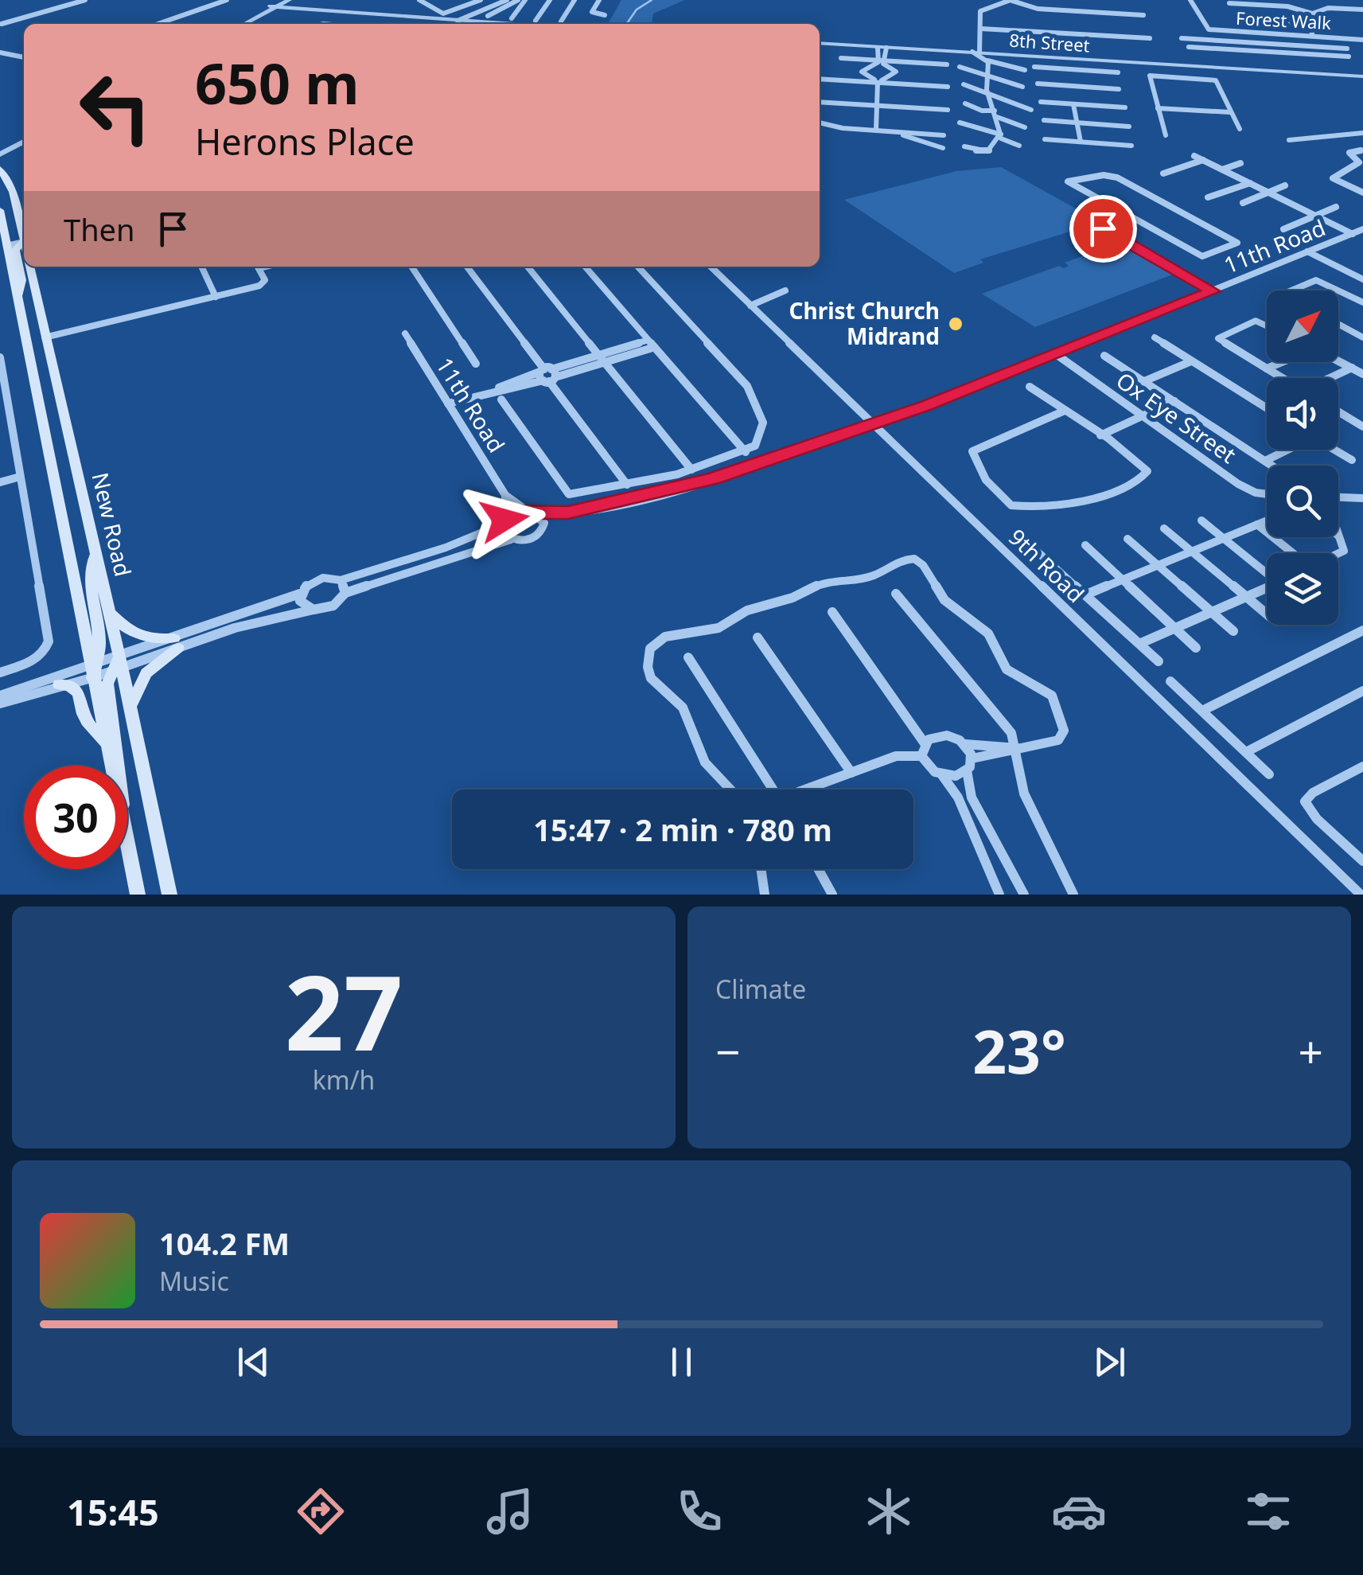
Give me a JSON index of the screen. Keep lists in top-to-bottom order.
{
  "streets": {
    "main road": ["New Road"],
    "street": [
      "Forest Walk",
      "8th Street",
      "11th Road",
      "Ox Eye Street",
      "9th Road"
    ]
  },
  "crossings": [
    ["11th Road", "Ox Eye Street"],
    ["11th Road", "9th Road"]
  ],
  "places": ["Christ Church Midrand"],
  "north": "top right",
  "page": {
    "turn": ["650 m", "Herons Place"],
    "then": "Then",
    "limit": "30",
    "trip": "15:47 · 2 min · 780 m",
    "tile": [
      ["27", "km/h"],
      "Climate"
    ],
    "heat": ["−", "23°", "+"],
    "song": ["104.2 FM", "Music"],
    "tabs": "15:45"
  }
}
